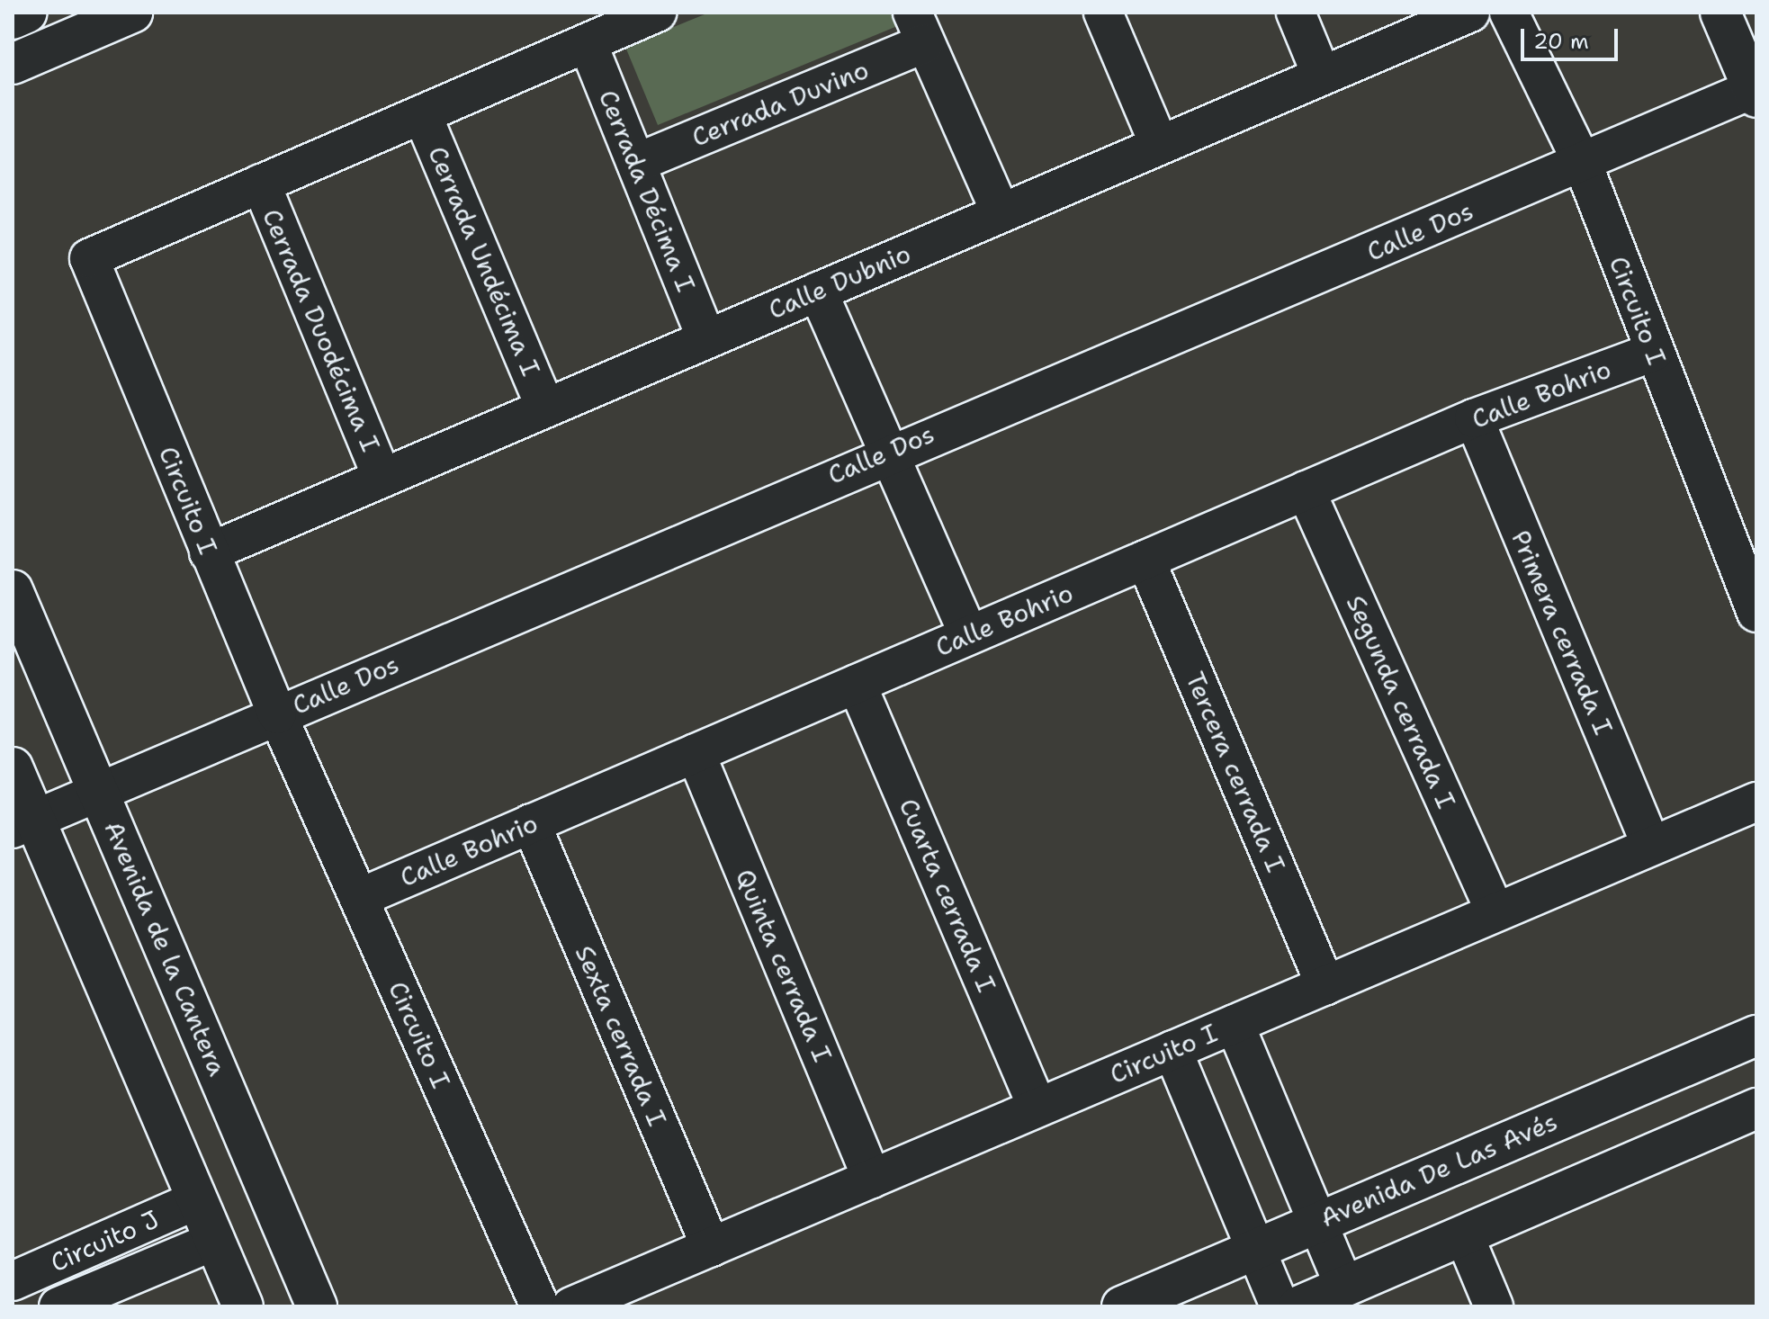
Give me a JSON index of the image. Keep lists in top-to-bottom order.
{
  "streets": {
    "street": [
      "Cerrada Duvino",
      "Cerrada Décima I",
      "Calle Dos",
      "Cerrada Undécima I",
      "Calle Dubnio",
      "Circuito I",
      "Cerrada Duodécima I",
      "Calle Bohrio",
      "Primera cerrada I",
      "Segunda cerrada I",
      "Tercera cerrada I",
      "Cuarta cerrada I",
      "Avenida de la Cantera",
      "Quinta cerrada I",
      "Sexta cerrada I",
      "Avenida De Las Avés",
      "Circuito J"
    ]
  },
  "crossings": [
    ["Cerrada Duvino", "Cerrada Décima I"],
    ["Cerrada Décima I", "Calle Dubnio"],
    ["Cerrada Décima I", "Circuito I"],
    ["Calle Dos", "Circuito I"],
    ["Calle Dos", "Avenida de la Cantera"],
    ["Cerrada Undécima I", "Calle Dubnio"],
    ["Cerrada Undécima I", "Circuito I"],
    ["Calle Dubnio", "Circuito I"],
    ["Calle Dubnio", "Cerrada Duodécima I"],
    ["Circuito I", "Cerrada Duodécima I"],
    ["Circuito I", "Calle Bohrio"],
    ["Circuito I", "Primera cerrada I"],
    ["Circuito I", "Segunda cerrada I"],
    ["Circuito I", "Tercera cerrada I"],
    ["Circuito I", "Cuarta cerrada I"],
    ["Circuito I", "Quinta cerrada I"],
    ["Circuito I", "Sexta cerrada I"],
    ["Calle Bohrio", "Primera cerrada I"],
    ["Calle Bohrio", "Segunda cerrada I"],
    ["Calle Bohrio", "Tercera cerrada I"],
    ["Calle Bohrio", "Cuarta cerrada I"],
    ["Calle Bohrio", "Quinta cerrada I"],
    ["Calle Bohrio", "Sexta cerrada I"]
  ],
  "scale_bar": "20 m"
}
